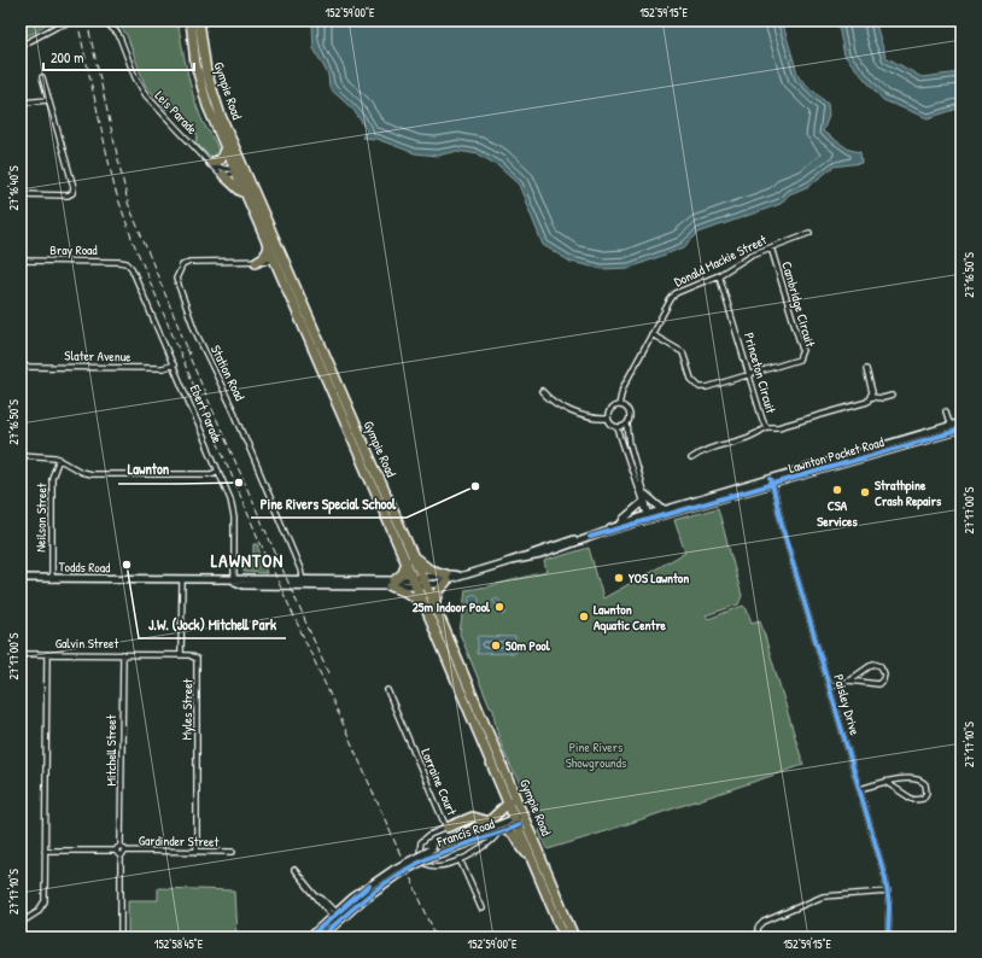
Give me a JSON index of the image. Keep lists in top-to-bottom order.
{
  "streets": {
    "highway": ["Gympie Road"],
    "main road": ["Lawnton Pocket Road", "Todds Road", "Francis Road"],
    "street": [
      "Leis Parade",
      "Bray Road",
      "Donald Mackie Street",
      "Cambridge Circuit",
      "Slater Avenue",
      "Station Road",
      "Princeton Circuit",
      "Ebert Parade",
      "Neilson Street",
      "Galvin Street",
      "Paisley Drive",
      "Myles Street",
      "Mitchell Street",
      "Lorraine Court",
      "Gardinder Street"
    ]
  },
  "crossings": [
    ["Gympie Road", "Station Road"],
    ["Gympie Road", "Lawnton Pocket Road"],
    ["Gympie Road", "Todds Road"],
    ["Gympie Road", "Francis Road"],
    ["Bray Road", "Ebert Parade"],
    ["Donald Mackie Street", "Cambridge Circuit"],
    ["Donald Mackie Street", "Princeton Circuit"],
    ["Cambridge Circuit", "Princeton Circuit"],
    ["Slater Avenue", "Ebert Parade"],
    ["Station Road", "Todds Road"],
    ["Ebert Parade", "Todds Road"],
    ["Lawnton Pocket Road", "Todds Road"],
    ["Lawnton Pocket Road", "Paisley Drive"],
    ["Neilson Street", "Todds Road"],
    ["Galvin Street", "Myles Street"],
    ["Galvin Street", "Mitchell Street"],
    ["Myles Street", "Gardinder Street"],
    ["Lorraine Court", "Francis Road"]
  ],
  "districts": ["LAWNTON"],
  "parks": ["Pine Rivers Showgrounds"],
  "places": [
    "Lawnton",
    "Pine Rivers Special School",
    "CSA Services",
    "Strathpine Crash Repairs",
    "J.W. (Jock) Mitchell Park",
    "YOS Lawnton",
    "25m Indoor Pool",
    "Lawnton Aquatic Centre",
    "50m Pool"
  ],
  "scale_bar": "200 m",
  "coordinates": [
    "152°59'00\"E",
    "152°59'15\"E",
    "27°16'40\"S",
    "27°16'50\"S",
    "27°17'00\"S",
    "27°17'10\"S",
    "152°58'45\"E"
  ]
}
